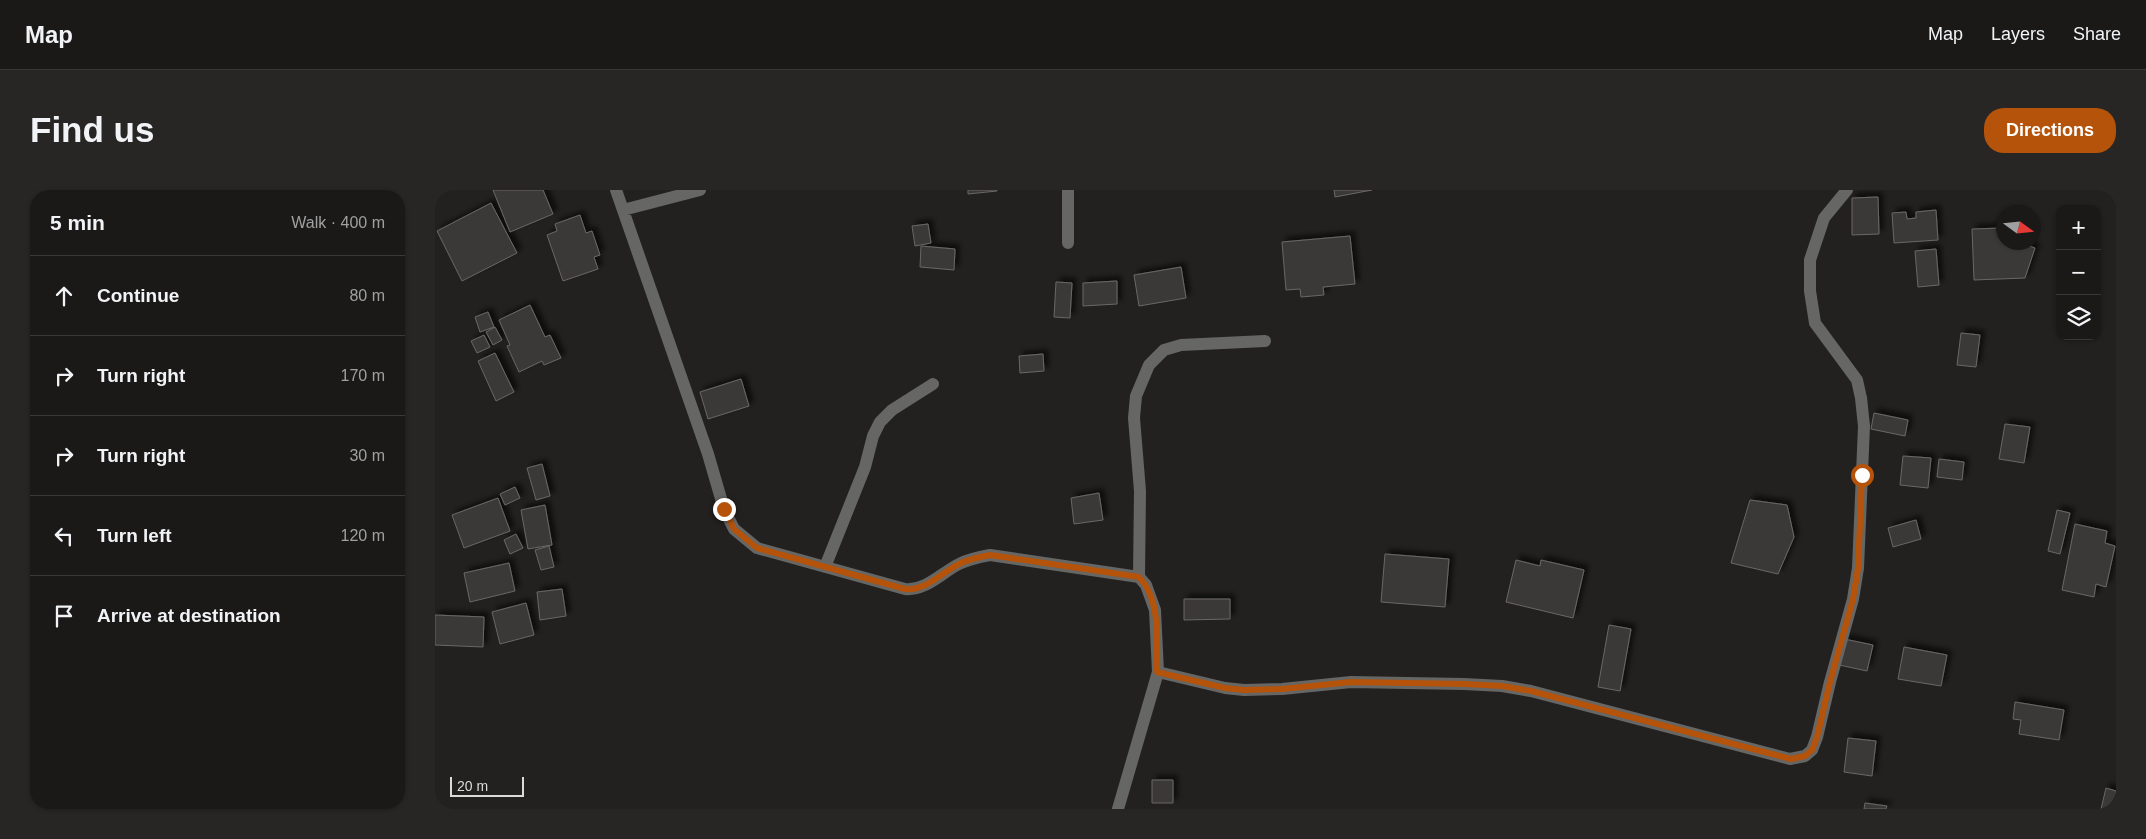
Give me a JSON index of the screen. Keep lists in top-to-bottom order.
{
  "scale_bar": "20 m",
  "north": "right",
  "page": {
    "header": "Map",
    "nav": ["Map", "Layers", "Share"],
    "buttons": "Directions",
    "title": "Find us",
    "heading": ["5 min", "Walk · 400 m"],
    "map_buttons": ["+", "−"],
    "list": [
      ["Continue", "80 m"],
      ["Turn right", "170 m"],
      ["Turn right", "30 m"],
      ["Turn left", "120 m"],
      "Arrive at destination"
    ],
    "scale": "20 m"
  }
}
